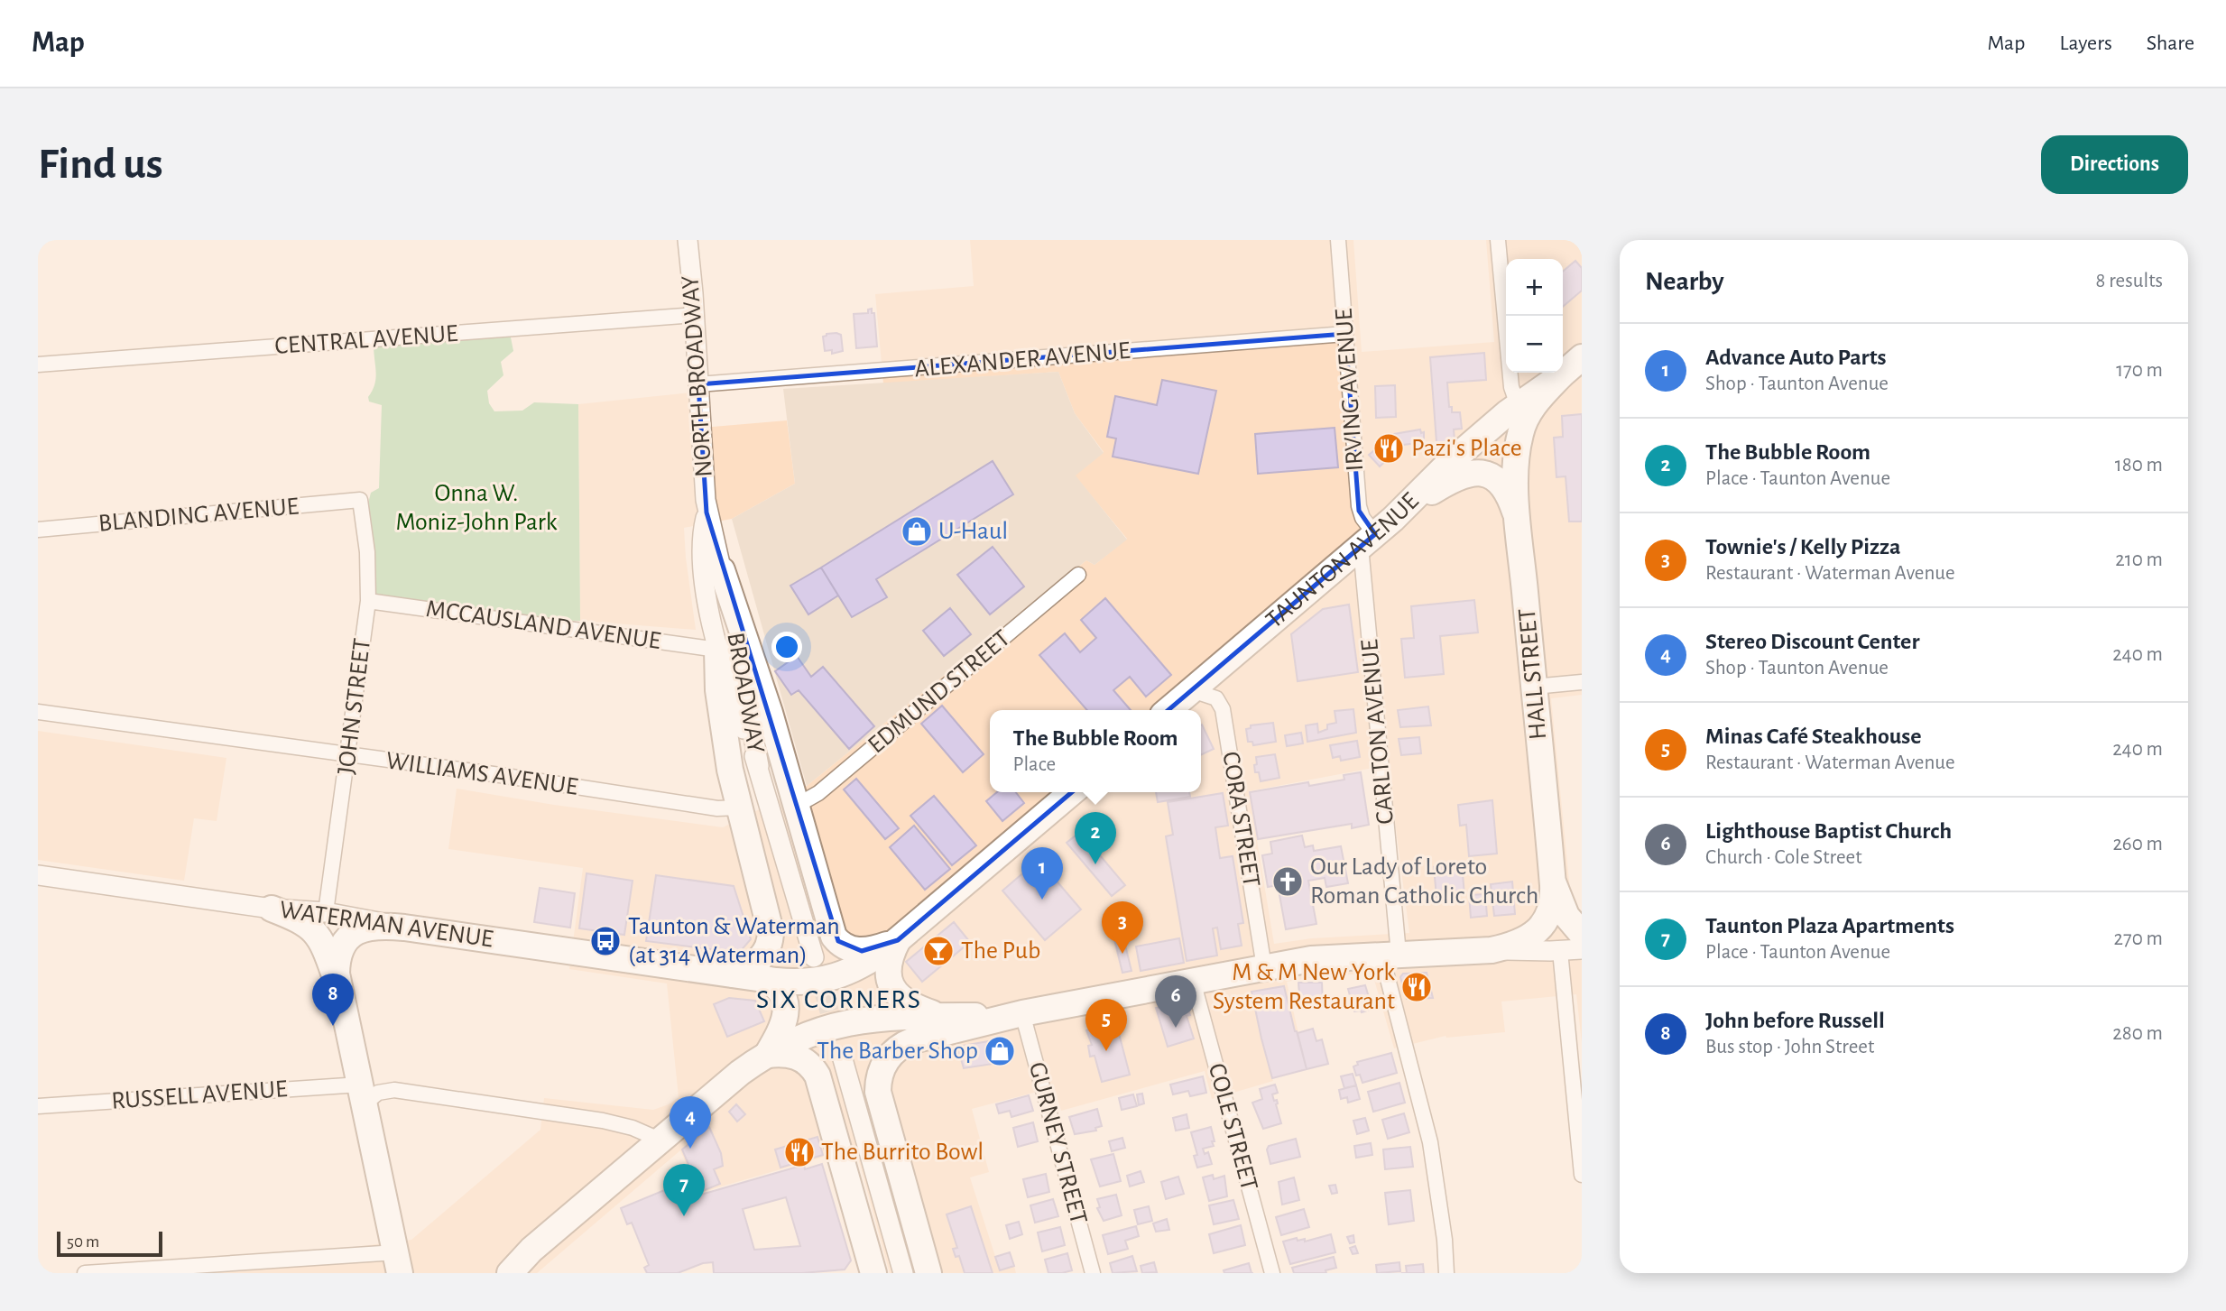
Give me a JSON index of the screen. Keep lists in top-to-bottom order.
{
  "streets": {
    "highway": ["TAUNTON AVENUE", "HALL STREET", "WATERMAN AVENUE"],
    "main road": ["NORTH BROADWAY", "BROADWAY"],
    "street": [
      "CENTRAL AVENUE",
      "ALEXANDER AVENUE",
      "IRVING AVENUE",
      "BLANDING AVENUE",
      "MCCAUSLAND AVENUE",
      "EDMUND STREET",
      "JOHN STREET",
      "CARLTON AVENUE",
      "WILLIAMS AVENUE",
      "CORA STREET",
      "RUSSELL AVENUE",
      "COLE STREET",
      "GURNEY STREET"
    ]
  },
  "crossings": [
    ["CENTRAL AVENUE", "NORTH BROADWAY"],
    ["ALEXANDER AVENUE", "NORTH BROADWAY"],
    ["ALEXANDER AVENUE", "IRVING AVENUE"],
    ["NORTH BROADWAY", "BROADWAY"],
    ["IRVING AVENUE", "TAUNTON AVENUE"],
    ["IRVING AVENUE", "CARLTON AVENUE"],
    ["BLANDING AVENUE", "JOHN STREET"],
    ["TAUNTON AVENUE", "HALL STREET"],
    ["TAUNTON AVENUE", "CARLTON AVENUE"],
    ["TAUNTON AVENUE", "CORA STREET"],
    ["MCCAUSLAND AVENUE", "BROADWAY"],
    ["MCCAUSLAND AVENUE", "JOHN STREET"],
    ["JOHN STREET", "WILLIAMS AVENUE"],
    ["JOHN STREET", "WATERMAN AVENUE"]
  ],
  "districts": ["SIX CORNERS"],
  "parks": ["Onna W. Moniz-John Park"],
  "places": {
    "restaurant": ["Pazi's Place", "M & M New York System Restaurant", "The Burrito Bowl"],
    "shop": ["U-Haul", "The Barber Shop"],
    "church": ["Our Lady of Loreto Roman Catholic Church"],
    "bus stop": ["Taunton & Waterman (at 314 Waterman)"],
    "bar": ["The Pub"]
  },
  "scale_bar": "50 m",
  "page": {
    "header": "Map",
    "nav": ["Map", "Layers", "Share"],
    "buttons": "Directions",
    "title": "Find us",
    "heading": ["Nearby", "8 results"],
    "map_buttons": ["+", "−"],
    "list": [
      {
        "mark": "1",
        "name": "Advance Auto Parts",
        "note": "Shop · Taunton Avenue",
        "value": "170 m"
      },
      {
        "mark": "2",
        "name": "The Bubble Room",
        "note": "Place · Taunton Avenue",
        "value": "180 m"
      },
      {
        "mark": "3",
        "name": "Townie's / Kelly Pizza",
        "note": "Restaurant · Waterman Avenue",
        "value": "210 m"
      },
      {
        "mark": "4",
        "name": "Stereo Discount Center",
        "note": "Shop · Taunton Avenue",
        "value": "240 m"
      },
      {
        "mark": "5",
        "name": "Minas Café Steakhouse",
        "note": "Restaurant · Waterman Avenue",
        "value": "240 m"
      },
      {
        "mark": "6",
        "name": "Lighthouse Baptist Church",
        "note": "Church · Cole Street",
        "value": "260 m"
      },
      {
        "mark": "7",
        "name": "Taunton Plaza Apartments",
        "note": "Place · Taunton Avenue",
        "value": "270 m"
      },
      {
        "mark": "8",
        "name": "John before Russell",
        "note": "Bus stop · John Street",
        "value": "280 m"
      }
    ],
    "popup": ["The Bubble Room", "Place"],
    "pins": [
      "2",
      "1",
      "3",
      "8",
      "6",
      "5",
      "4",
      "7"
    ],
    "scale": "50 m"
  }
}
